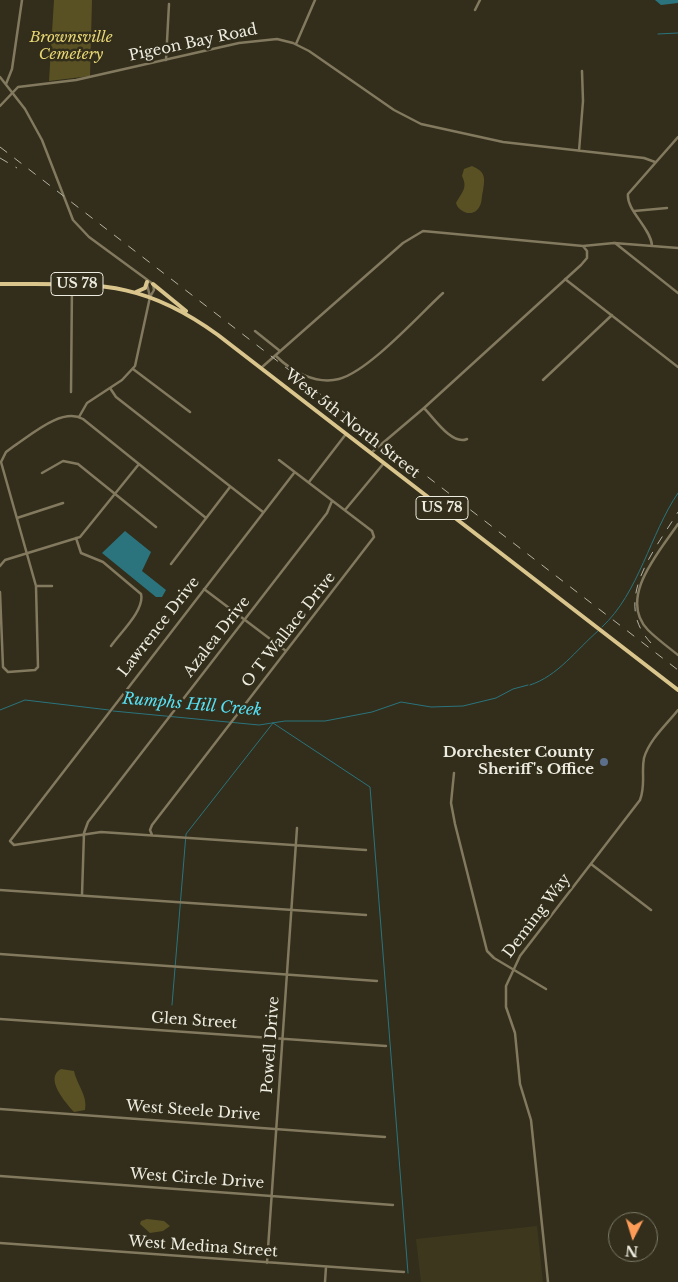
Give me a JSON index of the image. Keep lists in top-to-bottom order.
{
  "streets": {
    "main road": ["US 78", "West 5th North Street"],
    "street": [
      "Pigeon Bay Road",
      "Lawrence Drive",
      "O T Wallace Drive",
      "Azalea Drive",
      "Deming Way",
      "Glen Street",
      "Powell Drive",
      "West Steele Drive",
      "West Circle Drive",
      "West Medina Street"
    ]
  },
  "crossings": [
    ["Lawrence Drive", "Azalea Drive"],
    ["Glen Street", "Powell Drive"],
    ["Powell Drive", "West Steele Drive"],
    ["Powell Drive", "West Circle Drive"],
    ["Powell Drive", "West Medina Street"]
  ],
  "water": ["Rumphs Hill Creek"],
  "parks": ["Brownsville Cemetery"],
  "places": ["Dorchester County Sheriff's Office"],
  "north": "bottom"
}
